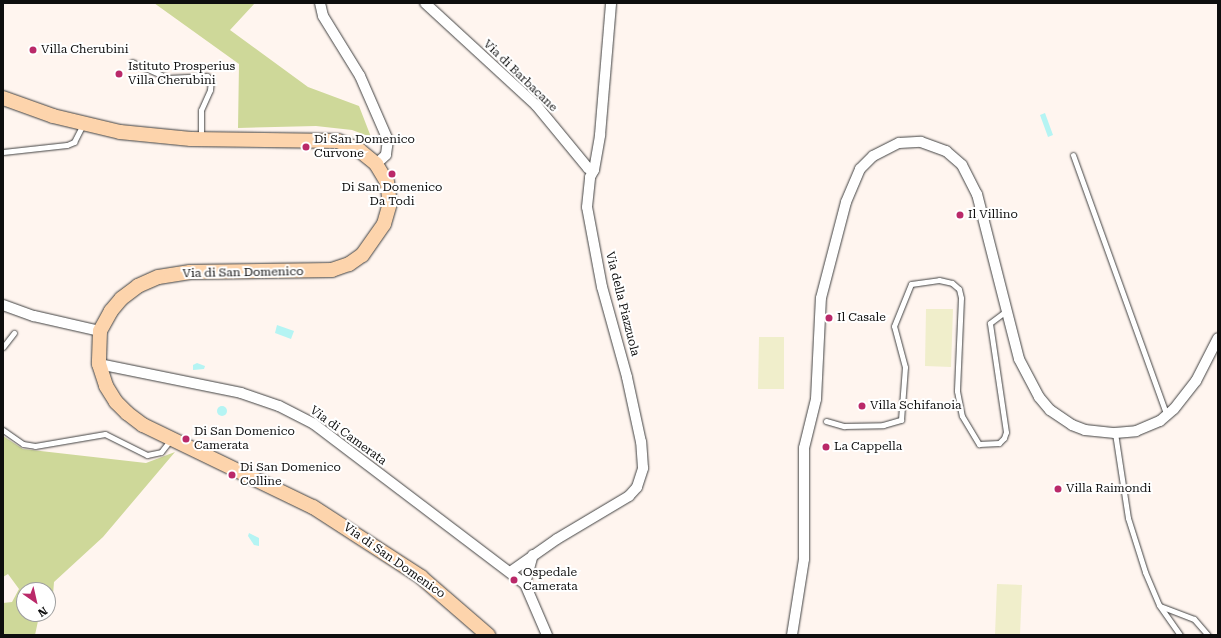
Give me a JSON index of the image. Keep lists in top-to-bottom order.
{
  "streets": {
    "main road": ["Via di San Domenico"],
    "street": ["Via di Barbacane", "Via della Piazzuola", "Via di Camerata"]
  },
  "crossings": [
    ["Via di Barbacane", "Via della Piazzuola"],
    ["Via di San Domenico", "Via di Camerata"],
    ["Via della Piazzuola", "Via di Camerata"]
  ],
  "places": [
    "Villa Cherubini",
    "Istituto Prosperius Villa Cherubini",
    "Di San Domenico Curvone",
    "Di San Domenico Da Todi",
    "Il Villino",
    "Il Casale",
    "Villa Schifanoia",
    "Di San Domenico Camerata",
    "La Cappella",
    "Di San Domenico Colline",
    "Villa Raimondi",
    "Ospedale Camerata"
  ],
  "north": "bottom right"
}
